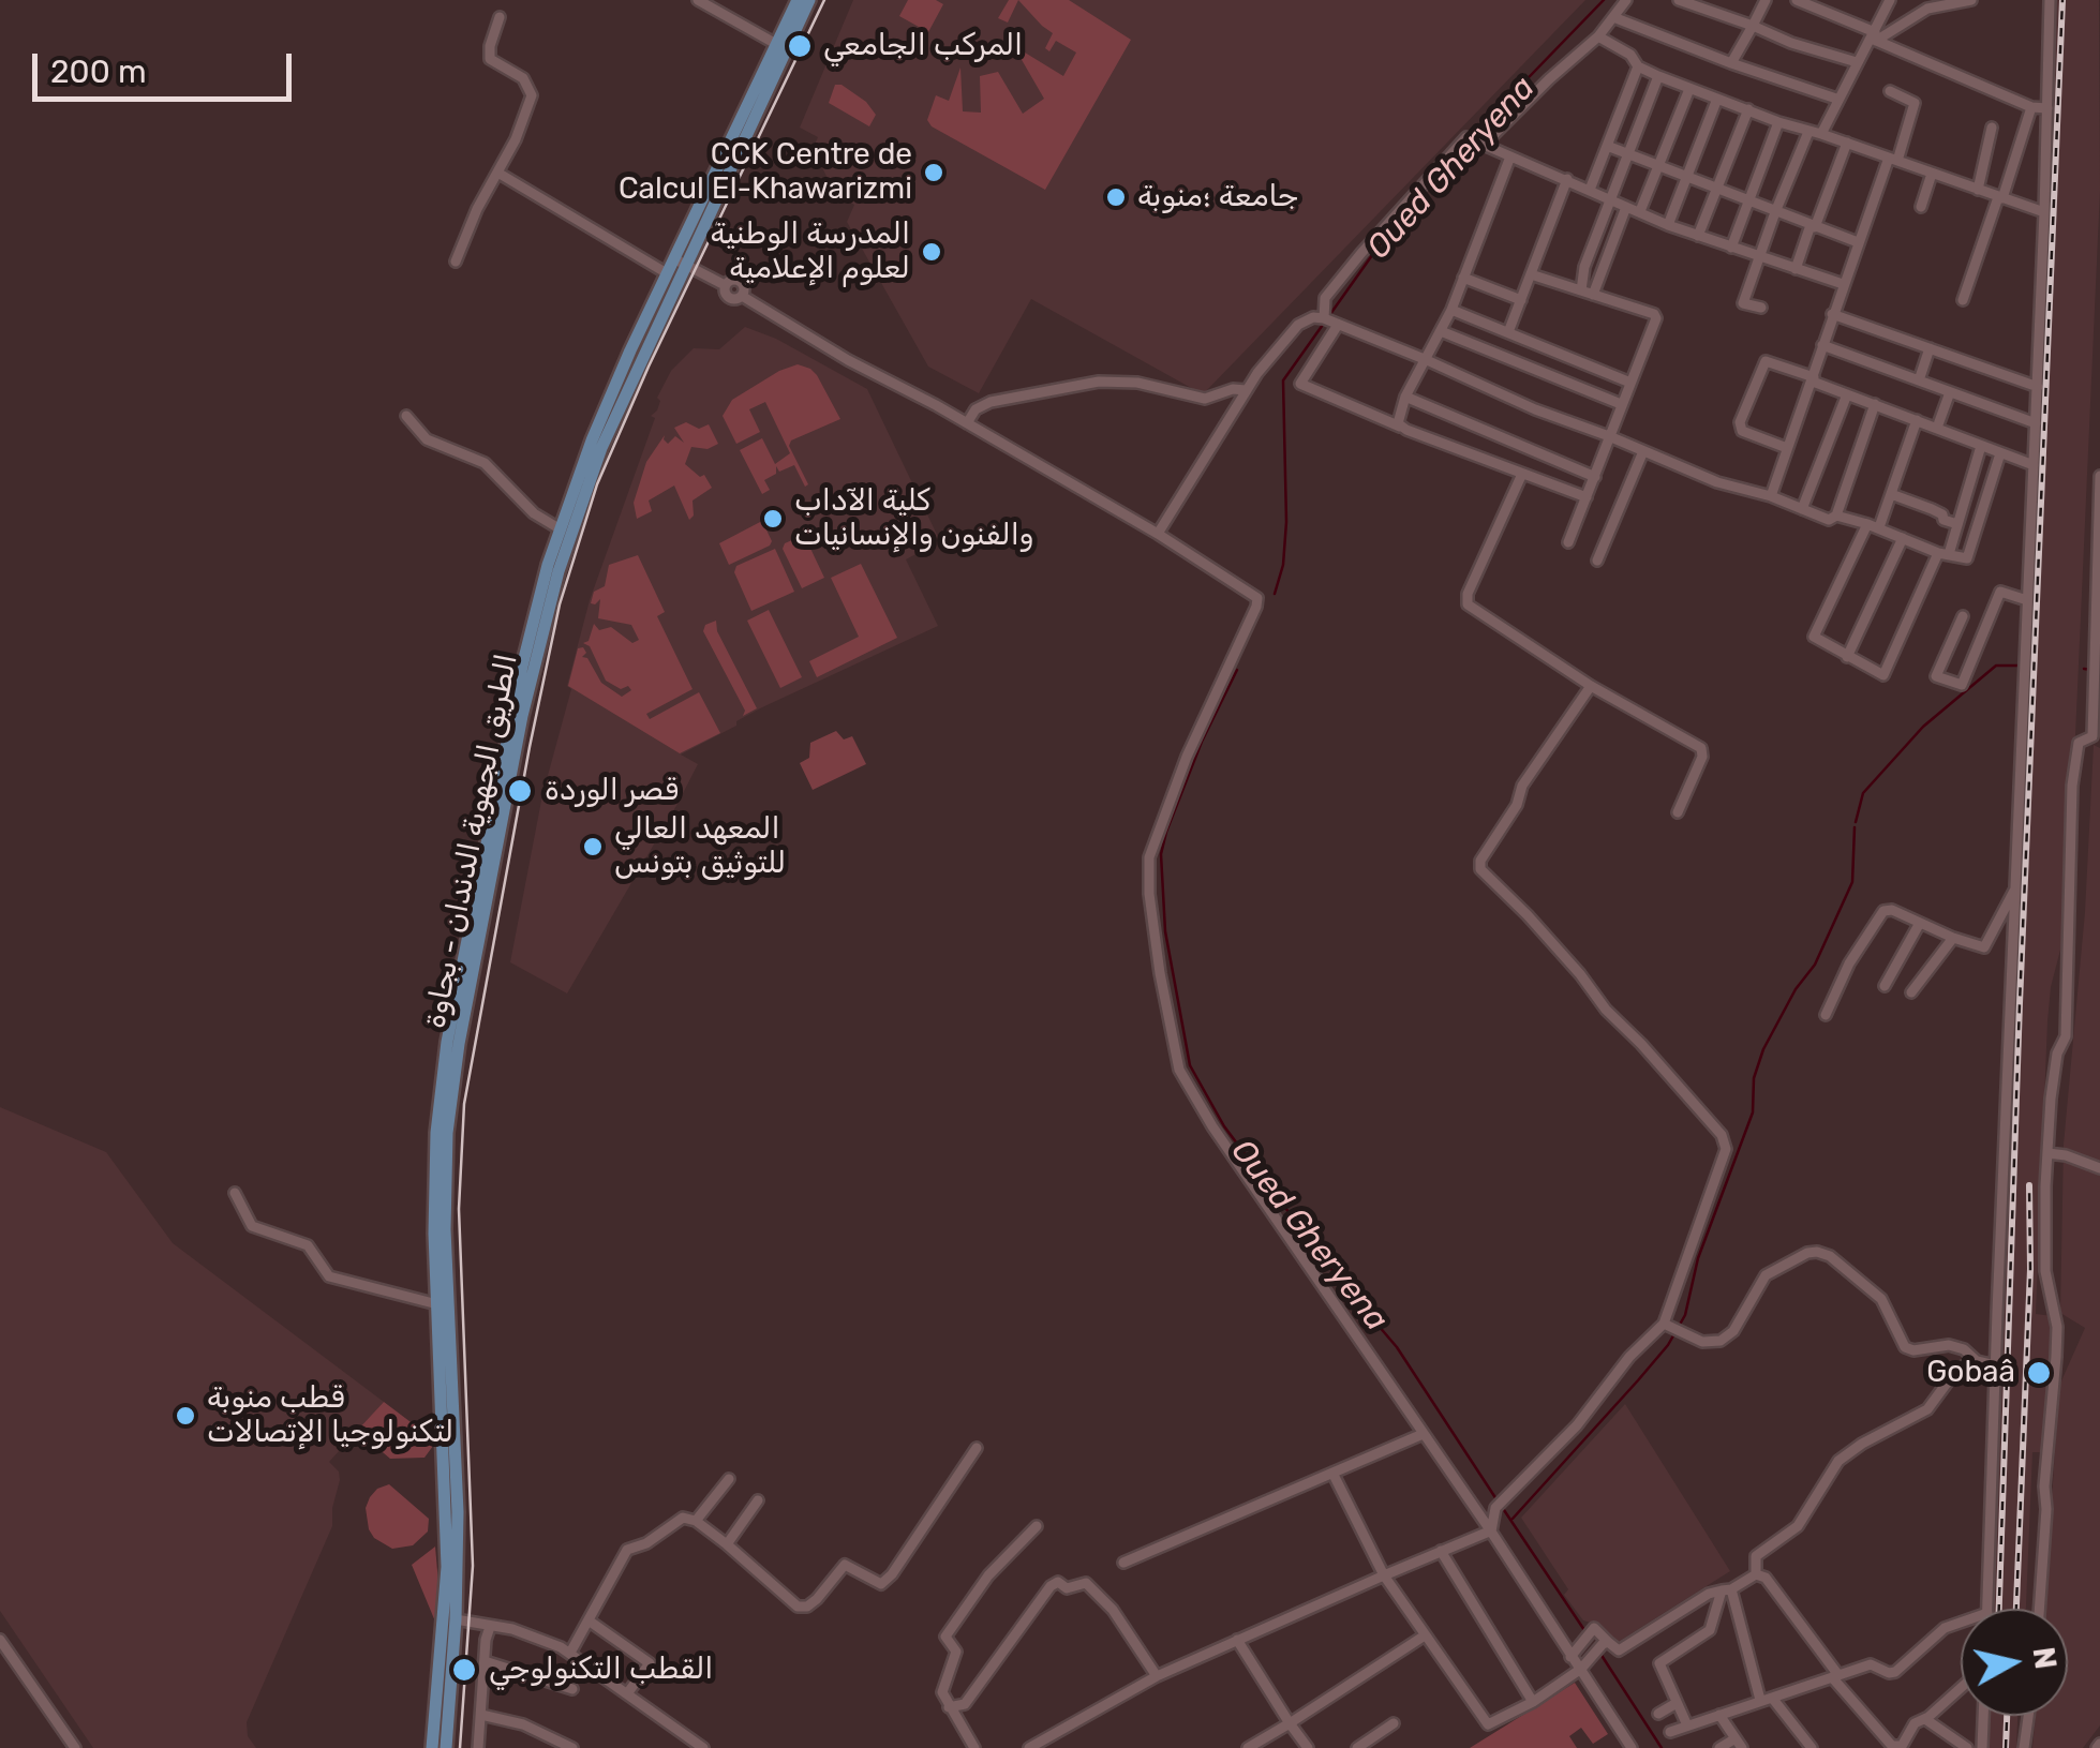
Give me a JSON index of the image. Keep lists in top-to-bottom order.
{
  "streets": {
    "main road": ["الطريق الجهوية الدندان - بجاوة"]
  },
  "water": ["Oued Gheryena"],
  "places": [
    "المركب الجامعي",
    "CCK Centre de Calcul El-Khawarizmi",
    "جامعة ؛منوبة",
    "المدرسة الوطنية لعلوم الإعلامية",
    "كلية الآداب والفنون والإنسانيات",
    "قصر الوردة",
    "المعهد العالي للتوثيق بتونس",
    "Gobaâ",
    "قطب منوبة لتكنولوجيا الإتصالات",
    "القطب التكنولوجي"
  ],
  "scale_bar": "200 m",
  "north": "right"
}
